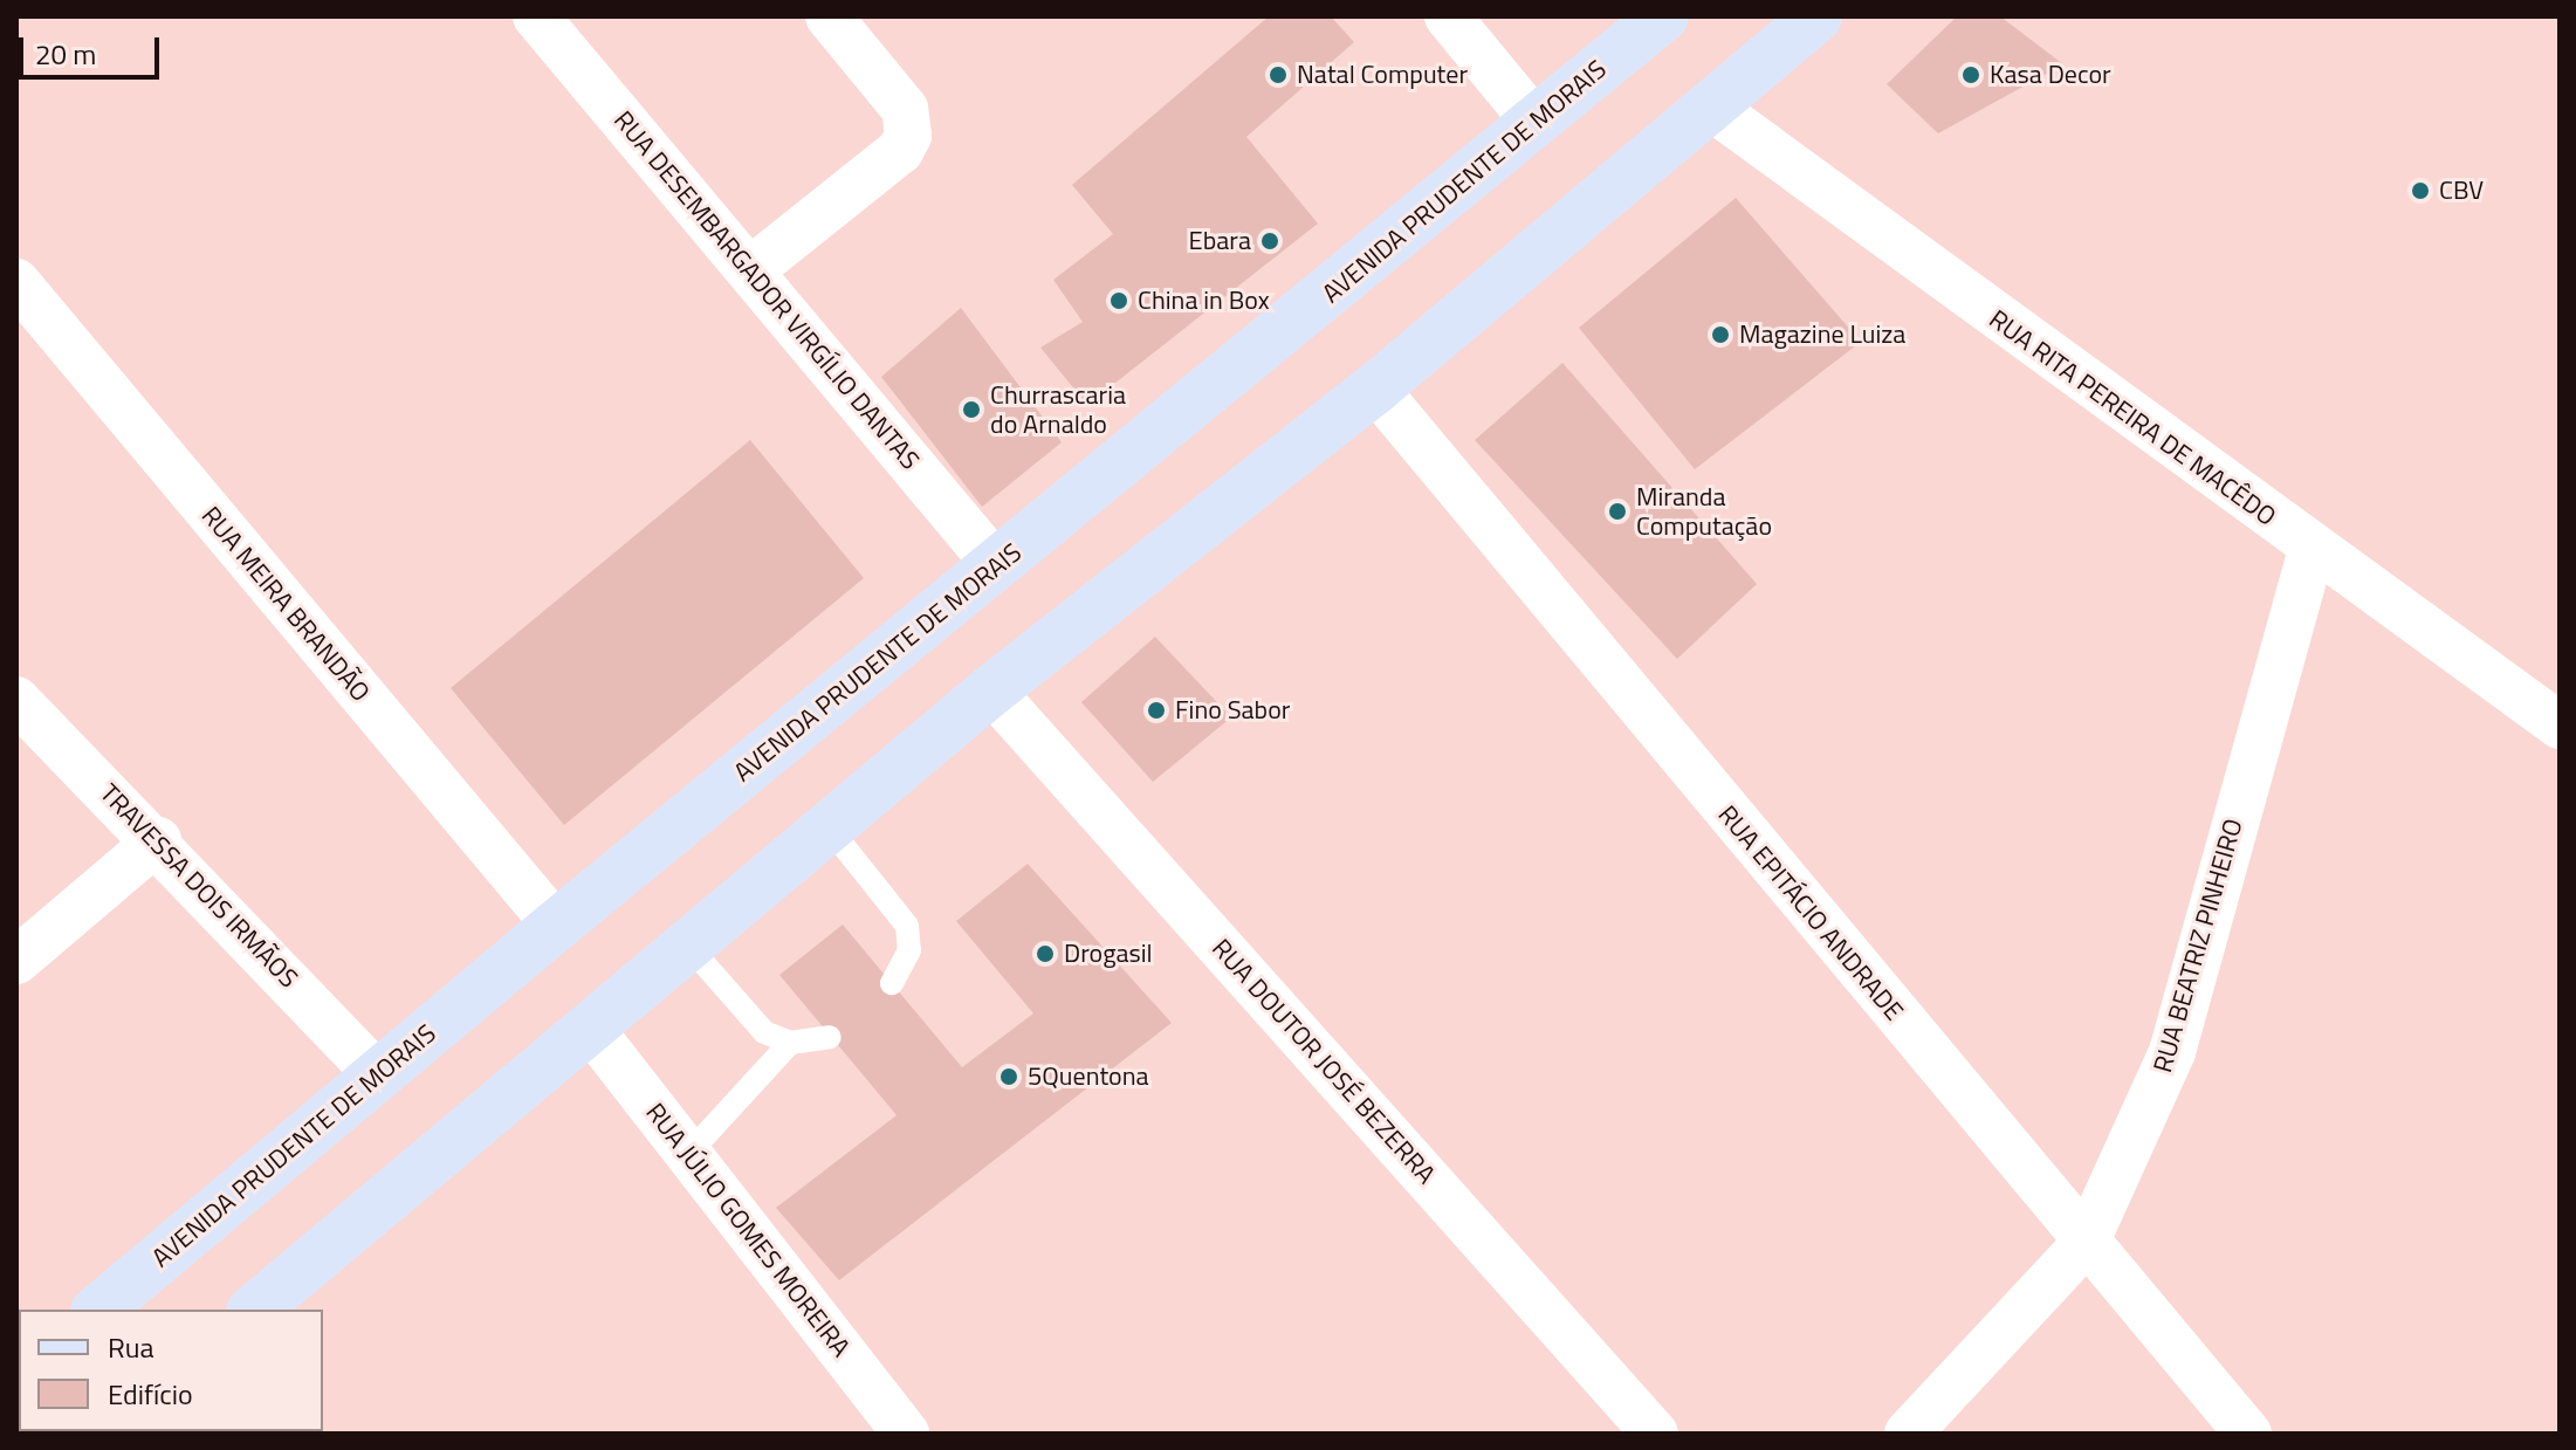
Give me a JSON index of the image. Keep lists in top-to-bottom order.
{
  "streets": {
    "main road": ["AVENIDA PRUDENTE DE MORAIS"],
    "street": [
      "RUA DESEMBARGADOR VIRGÍLIO DANTAS",
      "RUA RITA PEREIRA DE MACÊDO",
      "RUA MEIRA BRANDÃO",
      "TRAVESSA DOIS IRMÃOS",
      "RUA EPITÁCIO ANDRADE",
      "RUA BEATRIZ PINHEIRO",
      "RUA DOUTOR JOSÉ BEZERRA",
      "RUA JÚLIO GOMES MOREIRA"
    ]
  },
  "crossings": [
    ["AVENIDA PRUDENTE DE MORAIS", "RUA DESEMBARGADOR VIRGÍLIO DANTAS"],
    ["AVENIDA PRUDENTE DE MORAIS", "RUA MEIRA BRANDÃO"],
    ["AVENIDA PRUDENTE DE MORAIS", "TRAVESSA DOIS IRMÃOS"],
    ["RUA RITA PEREIRA DE MACÊDO", "RUA BEATRIZ PINHEIRO"],
    ["RUA EPITÁCIO ANDRADE", "RUA BEATRIZ PINHEIRO"]
  ],
  "places": [
    "Natal Computer",
    "Kasa Decor",
    "CBV",
    "Ebara",
    "China in Box",
    "Magazine Luiza",
    "Churrascaria do Arnaldo",
    "Miranda Computação",
    "Fino Sabor",
    "Drogasil",
    "5Quentona"
  ],
  "legend": ["Rua", "Edifício"],
  "scale_bar": "20 m"
}
